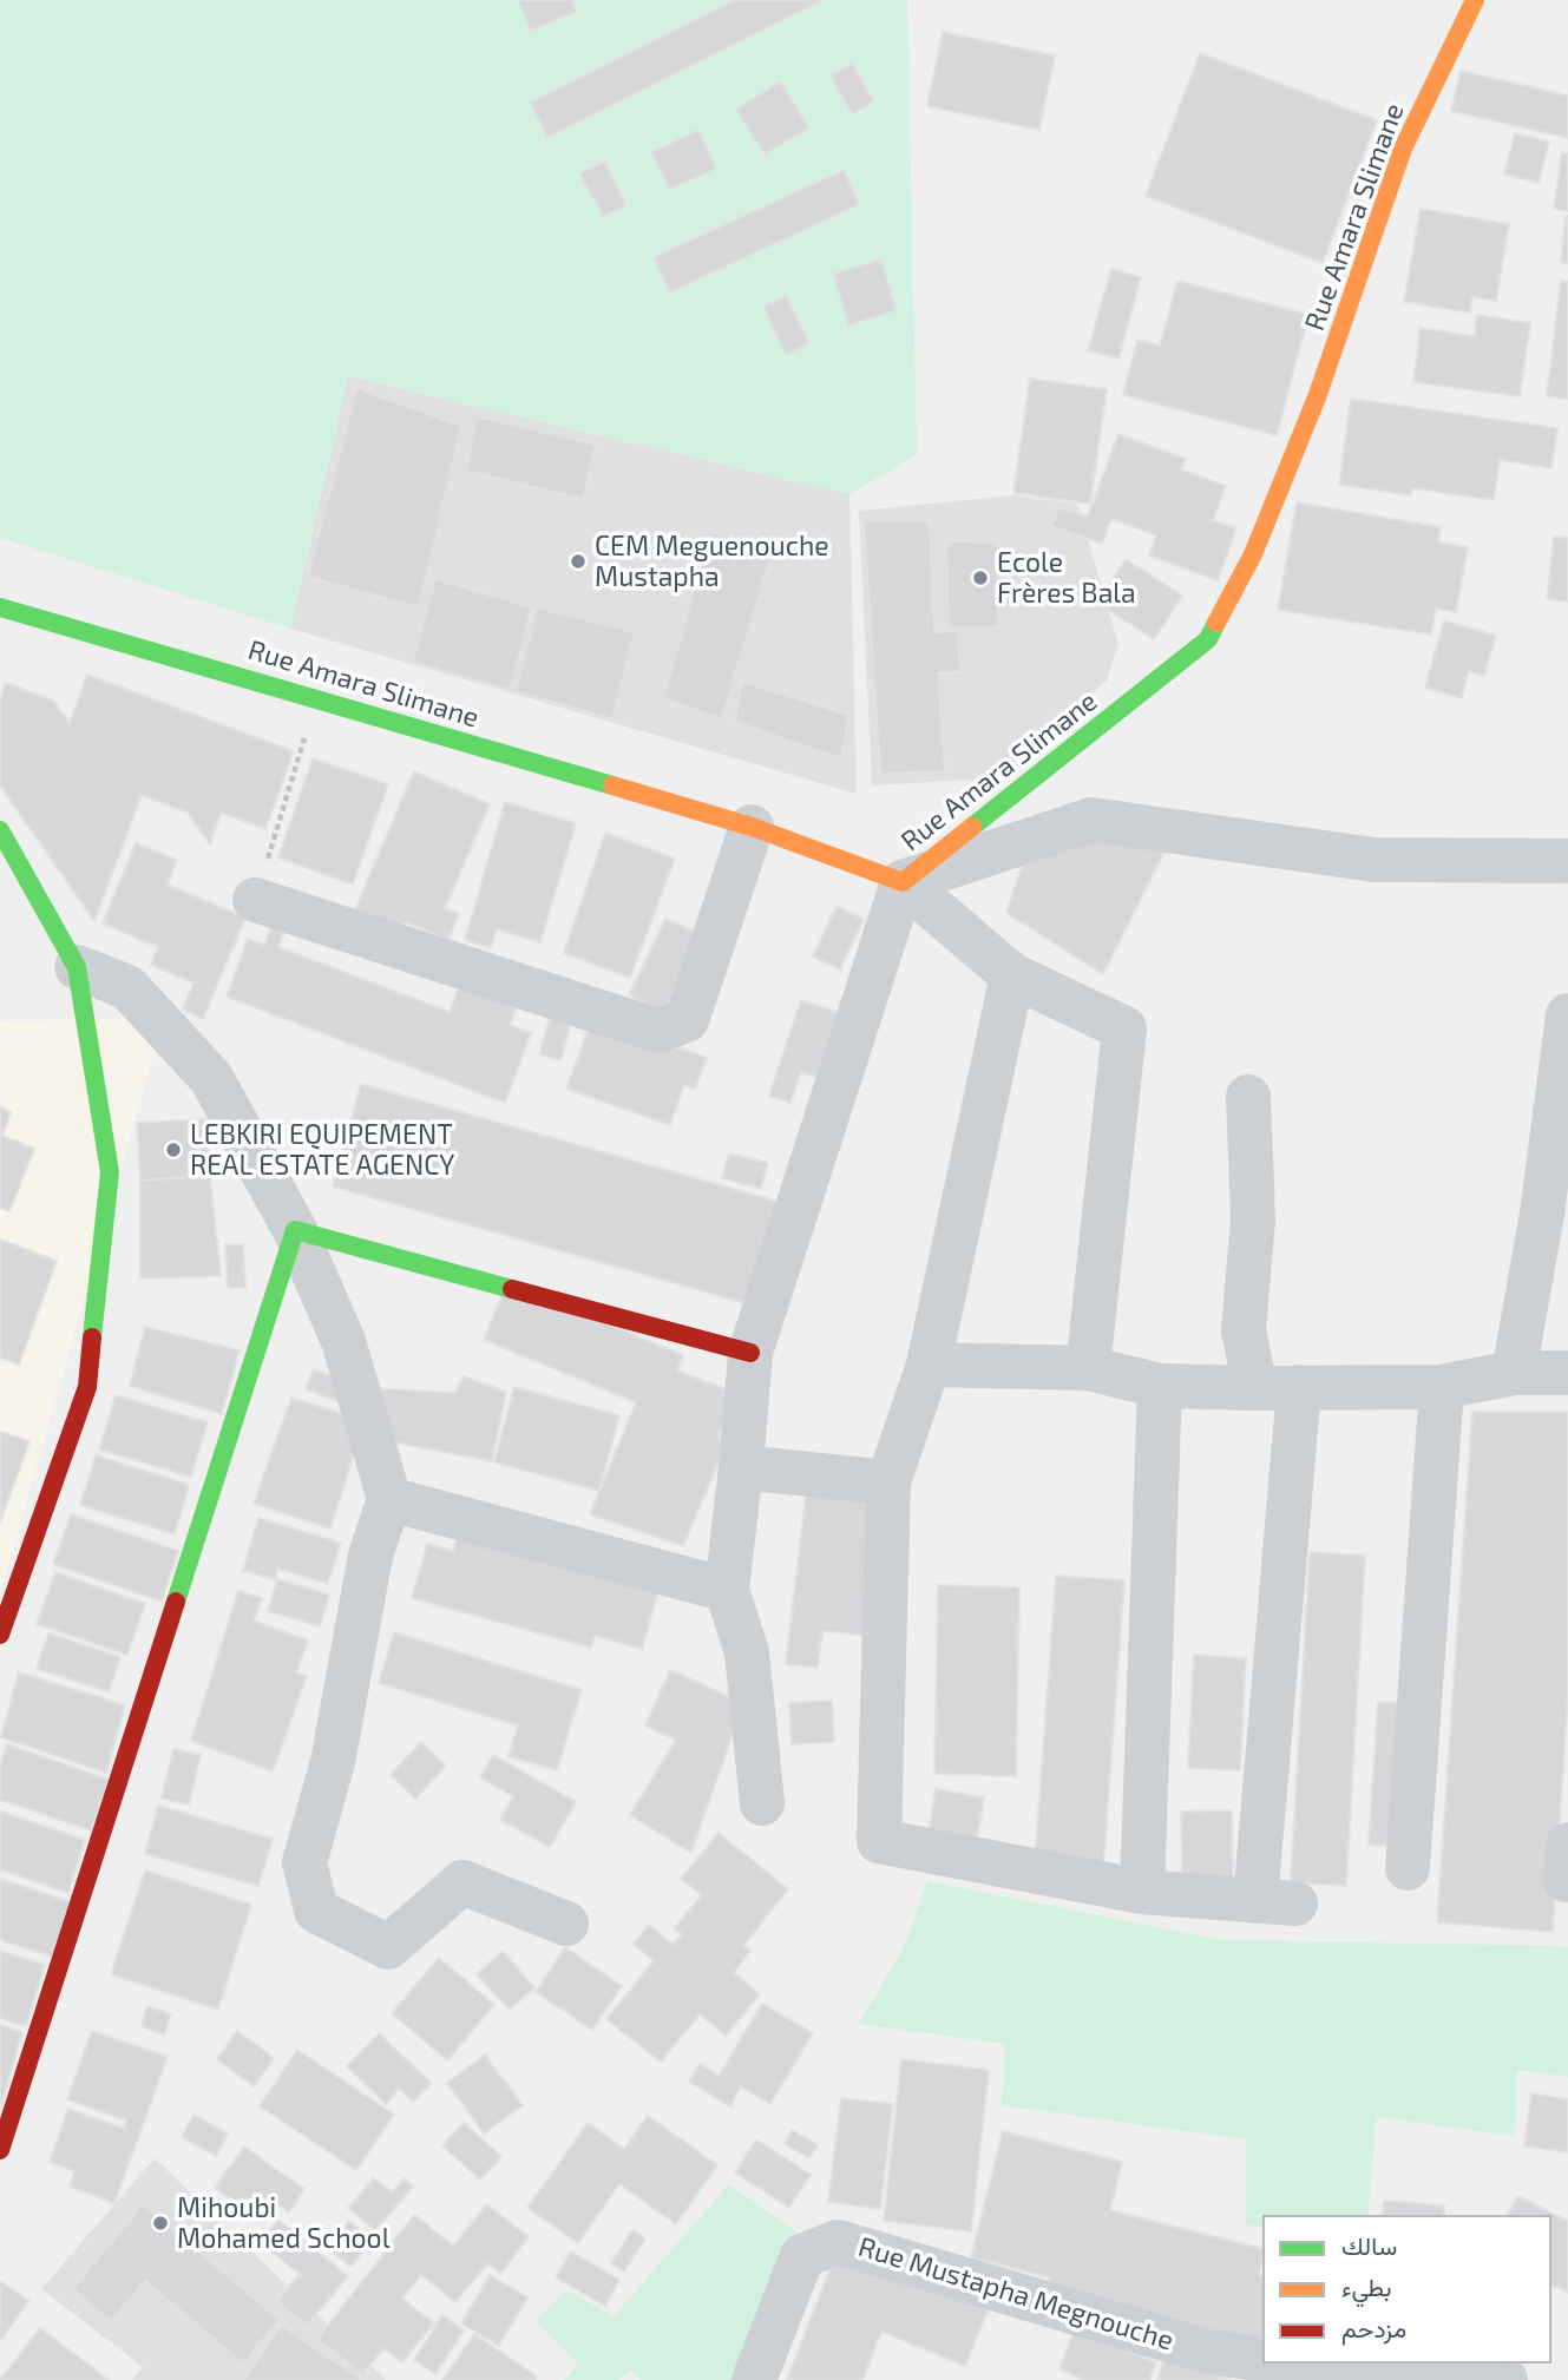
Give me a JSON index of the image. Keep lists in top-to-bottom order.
{
  "streets": {
    "street": ["Rue Amara Slimane", "Rue Mustapha Megnouche"]
  },
  "places": [
    "CEM Meguenouche Mustapha",
    "Ecole Frères Bala",
    "LEBKIRI EQUIPEMENT REAL ESTATE AGENCY",
    "Mihoubi Mohamed School"
  ],
  "legend": ["سالك", "بطيء", "مزدحم"]
}
